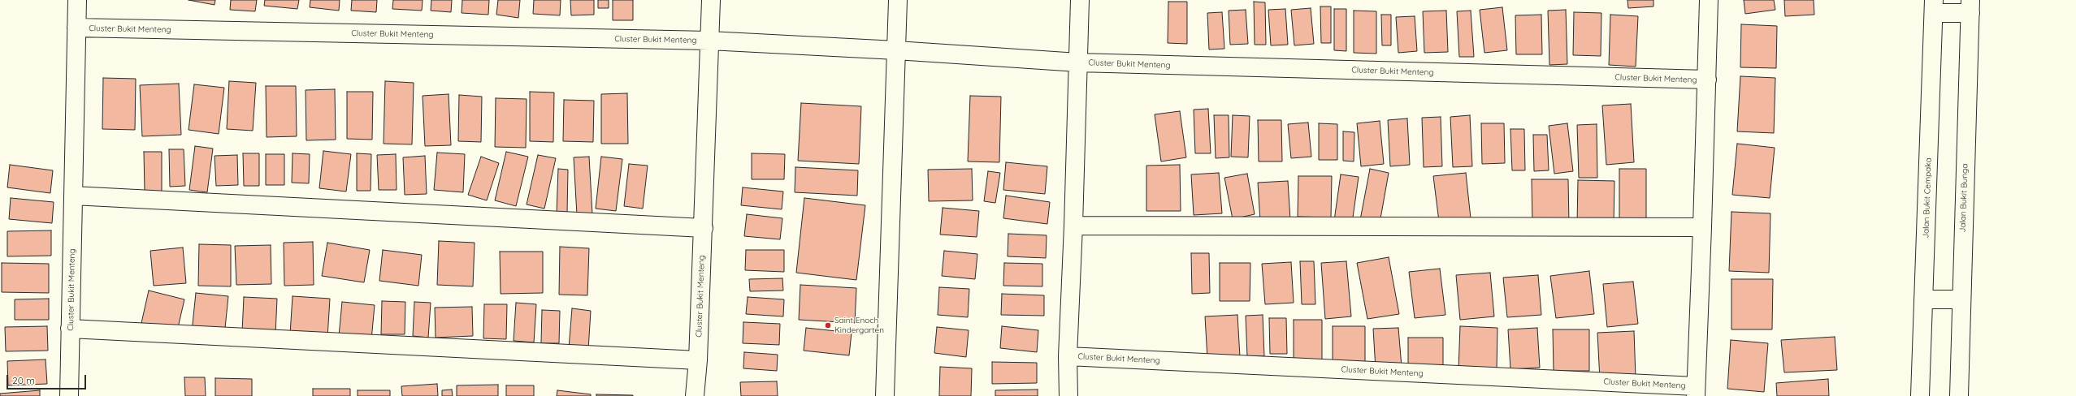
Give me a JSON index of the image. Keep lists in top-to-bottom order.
{
  "streets": {
    "street": ["Cluster Bukit Menteng", "Jalan Bukit Cempaka", "Jalan Bukit Bunga"]
  },
  "places": ["Saint Enoch Kindergarten"],
  "scale_bar": "20 m"
}
